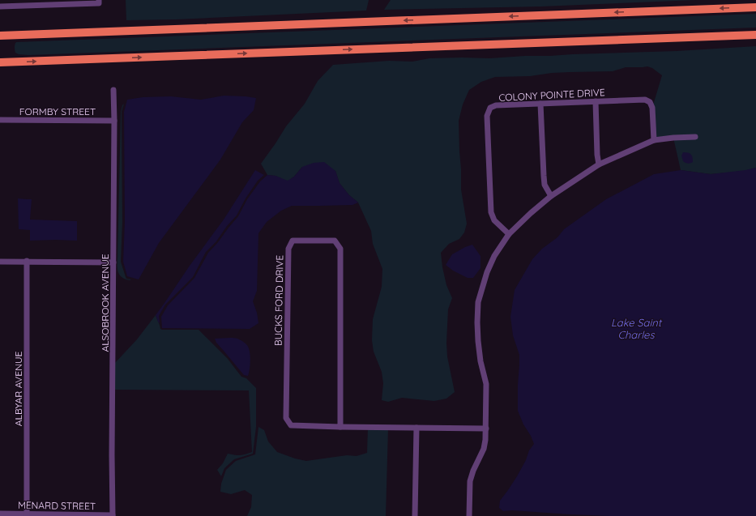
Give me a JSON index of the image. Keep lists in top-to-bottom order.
{
  "streets": {
    "street": [
      "COLONY POINTE DRIVE",
      "FORMBY STREET",
      "BUCKS FORD DRIVE",
      "ALSOBROOK AVENUE",
      "ALBYAR AVENUE",
      "MENARD STREET"
    ]
  },
  "crossings": [
    ["FORMBY STREET", "ALSOBROOK AVENUE"],
    ["ALSOBROOK AVENUE", "MENARD STREET"],
    ["ALBYAR AVENUE", "MENARD STREET"]
  ],
  "water": ["Lake Saint Charles"]
}
